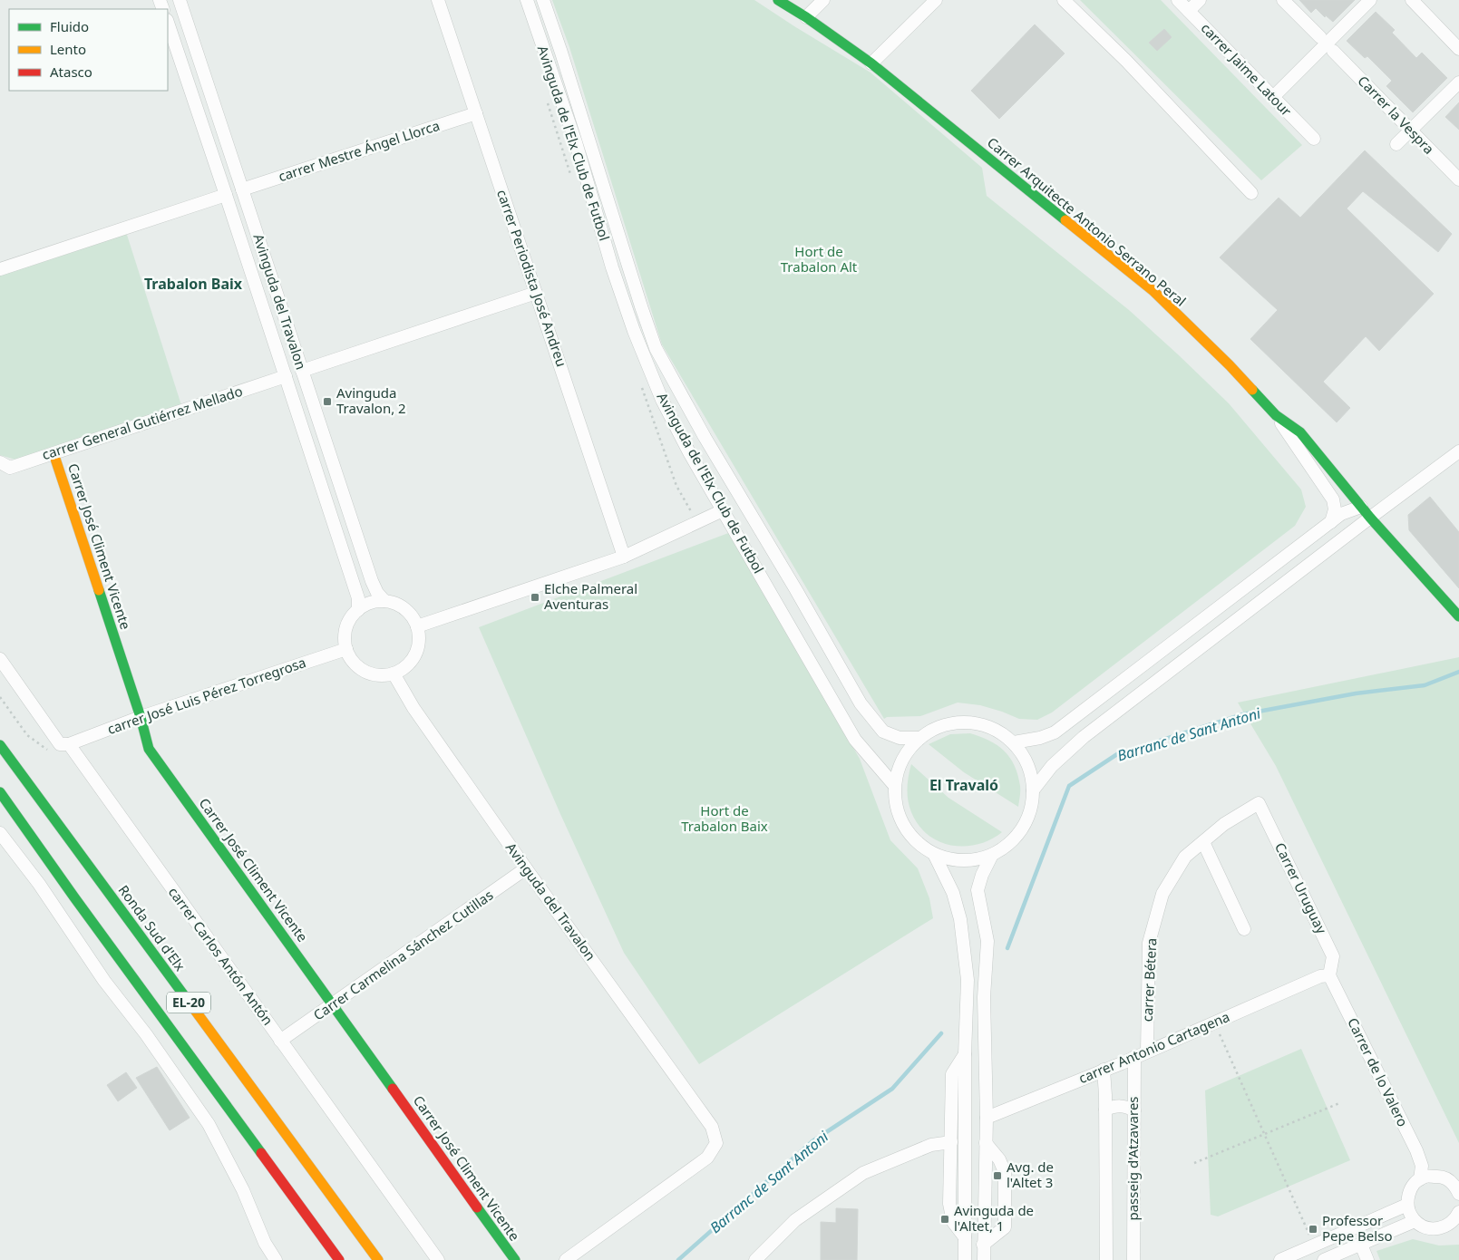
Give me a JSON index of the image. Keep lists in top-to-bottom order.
{
  "streets": {
    "main road": [
      "Carrer Arquitecte Antonio Serrano Peral",
      "Carrer José Climent Vicente",
      "Ronda Sud d'Elx",
      "EL-20"
    ],
    "street": [
      "carrer Jaime Latour",
      "Carrer la Vespra",
      "Avinguda de l'Elx Club de Futbol",
      "carrer Mestre Ángel Llorca",
      "carrer Periodista José Andreu",
      "Avinguda del Travalon",
      "carrer General Gutiérrez Mellado",
      "carrer José Luis Pérez Torregrosa",
      "Carrer Uruguay",
      "Carrer Carmelina Sánchez Cutillas",
      "carrer Carlos Antón Antón",
      "carrer Bétera",
      "carrer Antonio Cartagena",
      "Carrer de lo Valero",
      "passeig d'Atzavares"
    ]
  },
  "crossings": [
    ["carrer Mestre Ángel Llorca", "carrer Periodista José Andreu"],
    ["carrer Mestre Ángel Llorca", "Avinguda del Travalon"],
    ["Avinguda del Travalon", "carrer General Gutiérrez Mellado"],
    ["Avinguda del Travalon", "carrer José Luis Pérez Torregrosa"],
    ["Avinguda del Travalon", "Carrer Carmelina Sánchez Cutillas"],
    ["carrer General Gutiérrez Mellado", "Carrer José Climent Vicente"],
    ["Carrer José Climent Vicente", "carrer José Luis Pérez Torregrosa"],
    ["Carrer José Climent Vicente", "Carrer Carmelina Sánchez Cutillas"],
    ["carrer José Luis Pérez Torregrosa", "carrer Carlos Antón Antón"],
    ["Carrer Uruguay", "carrer Bétera"],
    ["Carrer Uruguay", "carrer Antonio Cartagena"],
    ["Carrer Uruguay", "Carrer de lo Valero"],
    ["Carrer Carmelina Sánchez Cutillas", "carrer Carlos Antón Antón"],
    ["carrer Bétera", "carrer Antonio Cartagena"],
    ["carrer Antonio Cartagena", "Carrer de lo Valero"],
    ["carrer Antonio Cartagena", "passeig d'Atzavares"]
  ],
  "districts": ["Trabalon Baix", "El Travaló"],
  "water": ["Barranc de Sant Antoni"],
  "parks": ["Hort de Trabalon Alt", "Hort de Trabalon Baix"],
  "places": {
    "transit": [
      "Avinguda Travalon, 2",
      "Elche Palmeral Aventuras",
      "Avg. de l'Altet 3",
      "Avinguda de l'Altet, 1",
      "Professor Pepe Belso"
    ]
  },
  "legend": ["Fluido", "Lento", "Atasco"]
}
